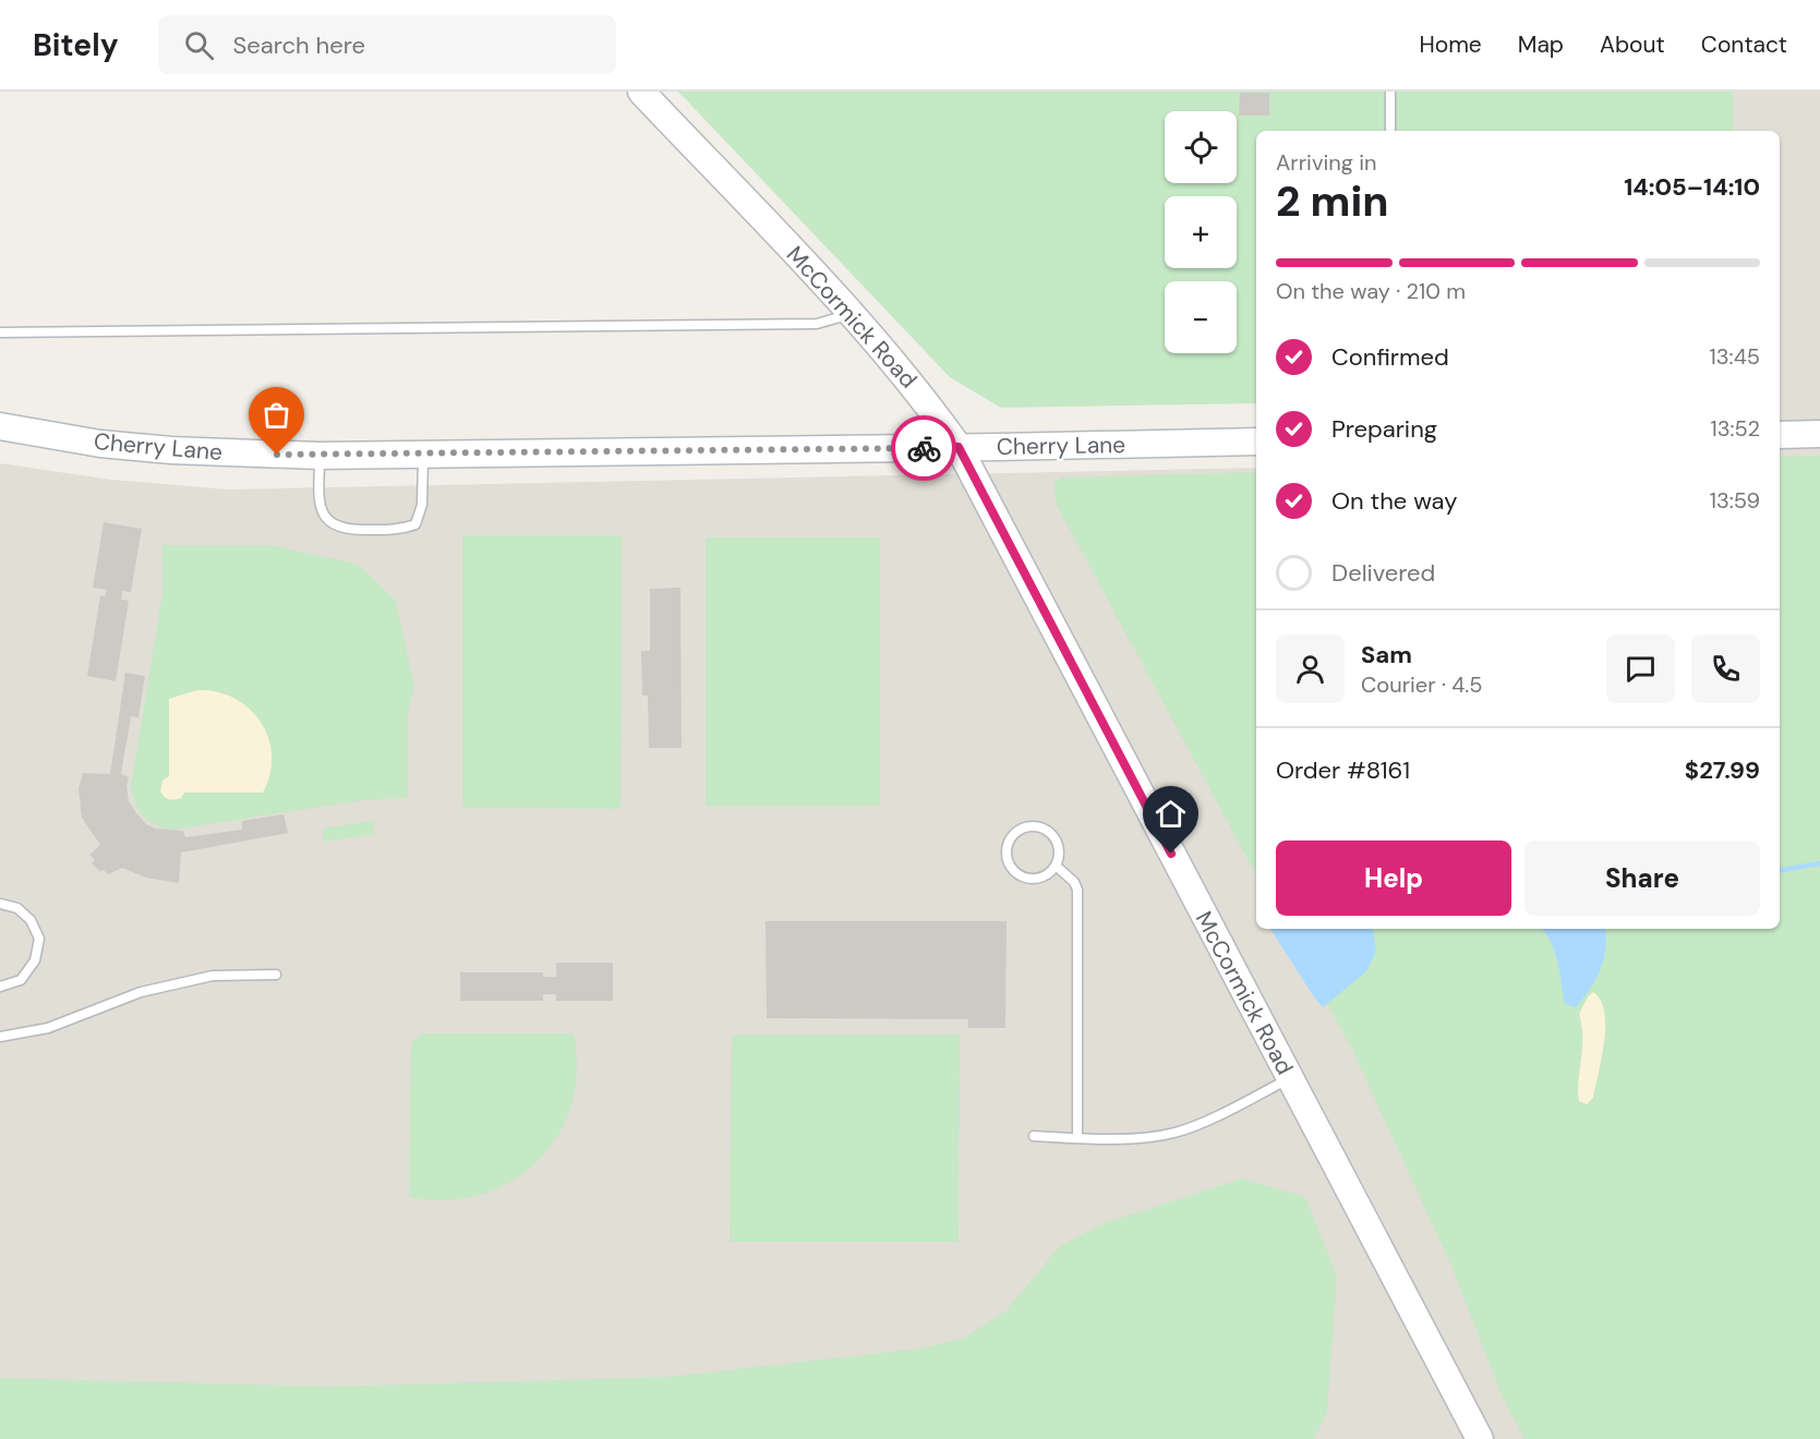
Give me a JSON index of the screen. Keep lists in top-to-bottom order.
{
  "streets": {
    "street": ["McCormick Road", "Cherry Lane"]
  },
  "crossings": [
    ["McCormick Road", "Cherry Lane"]
  ],
  "page": {
    "header": "Bitely",
    "search": "Search here",
    "nav": [
      "Home",
      "Map",
      "About",
      "Contact"
    ],
    "map_buttons": ["+", "−"],
    "heading": ["2 min", "Arriving in", "14:05–14:10"],
    "panel": [
      "Sam",
      "Courier · 4.5",
      "Order #8161",
      "$27.99"
    ],
    "bar": "On the way · 210 m",
    "list": [
      ["Confirmed", "13:45"],
      ["Preparing", "13:52"],
      ["On the way", "13:59"],
      "Delivered"
    ],
    "buttons": ["Help", "Share"]
  }
}
